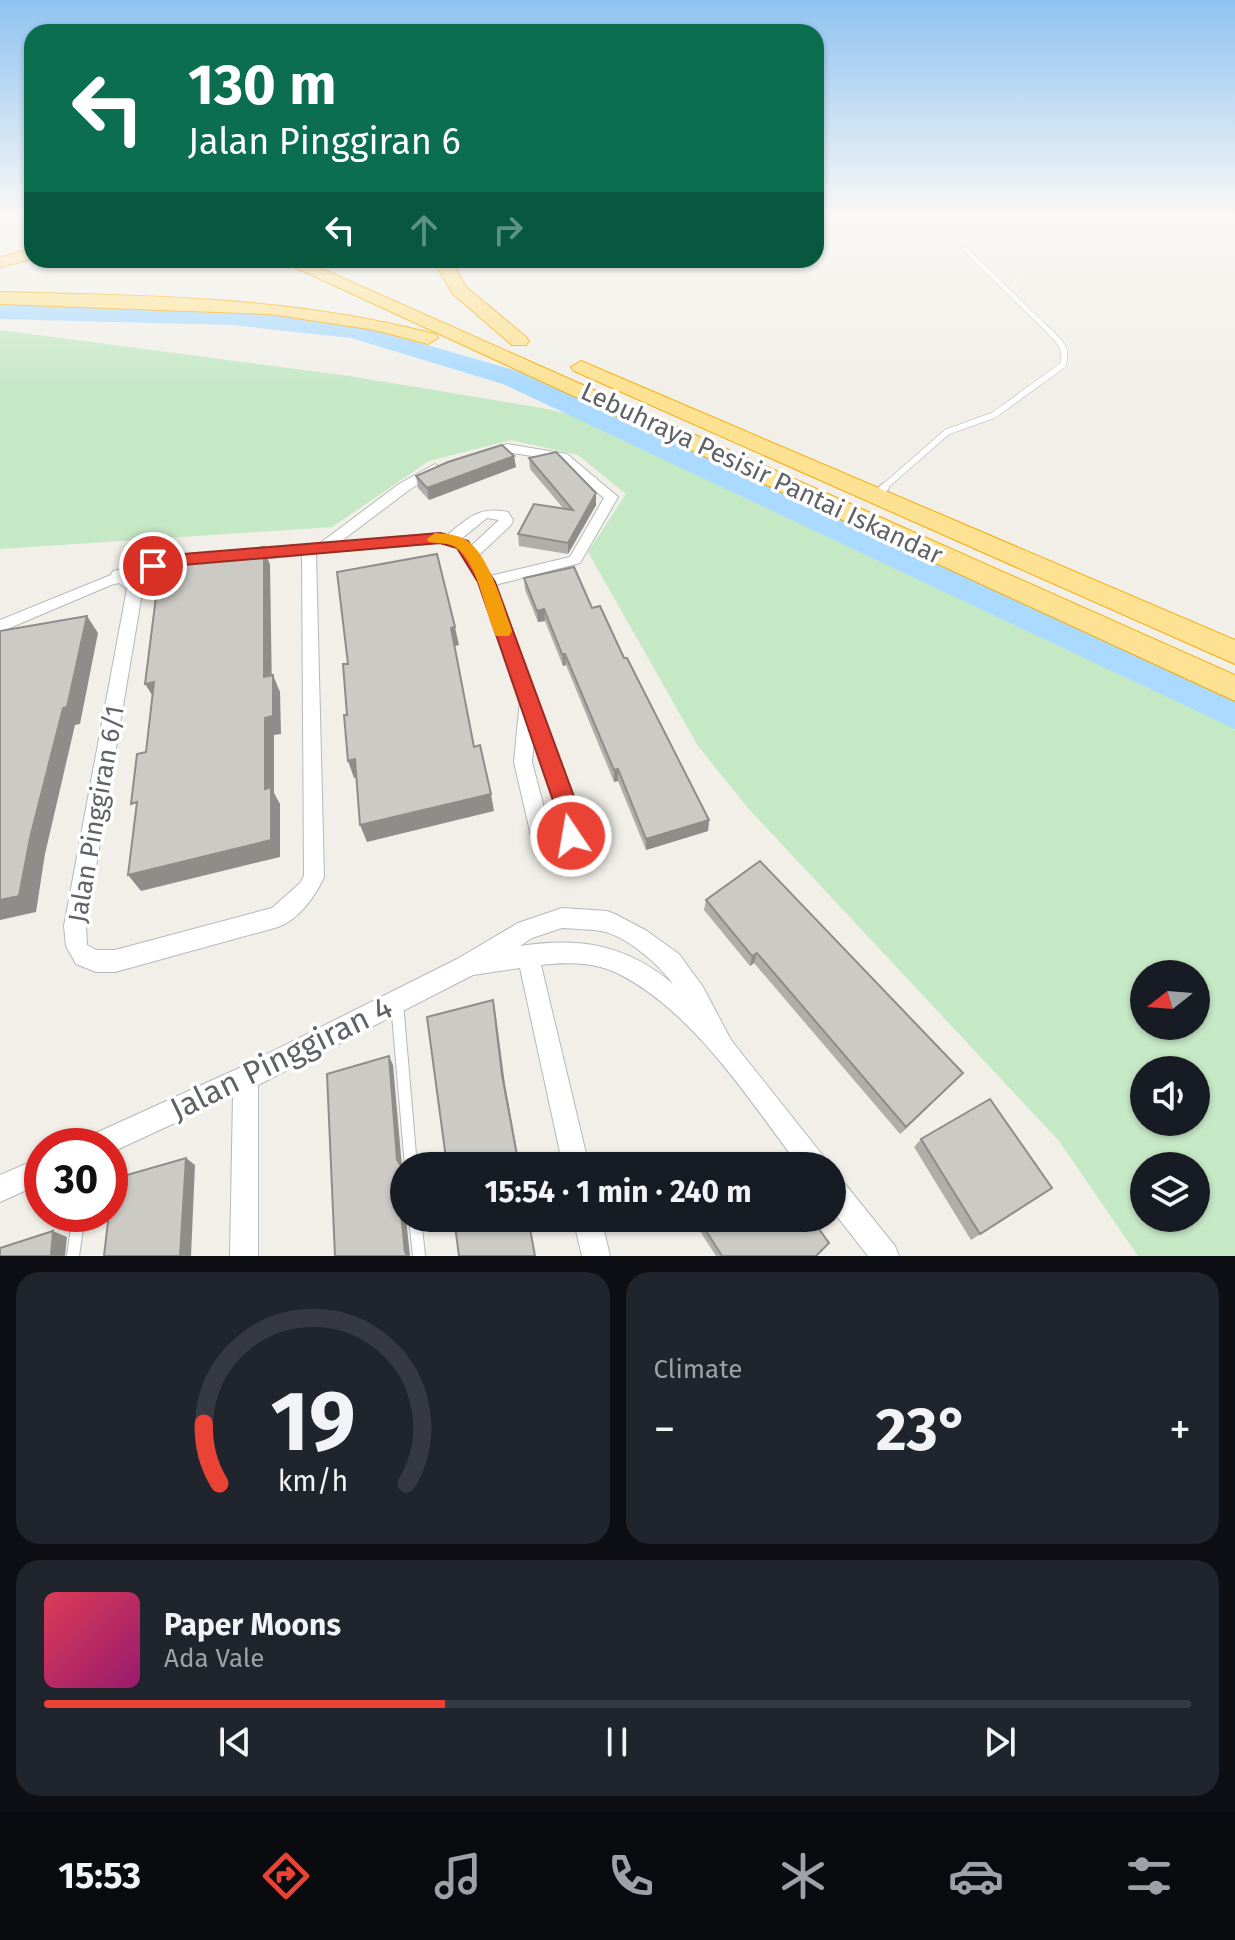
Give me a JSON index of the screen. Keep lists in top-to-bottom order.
{
  "streets": {
    "highway": ["Lebuhraya Pesisir Pantai Iskandar"],
    "street": ["Jalan Pinggiran 6/1", "Jalan Pinggiran 4"]
  },
  "north": "left",
  "page": {
    "turn": ["130 m", "Jalan Pinggiran 6"],
    "limit": "30",
    "trip": "15:54 · 1 min · 240 m",
    "tile": "Climate",
    "heat": ["−", "23°", "+"],
    "song": ["Paper Moons", "Ada Vale"],
    "tabs": "15:53",
    "gauge": ["19", "km/h"]
  }
}
